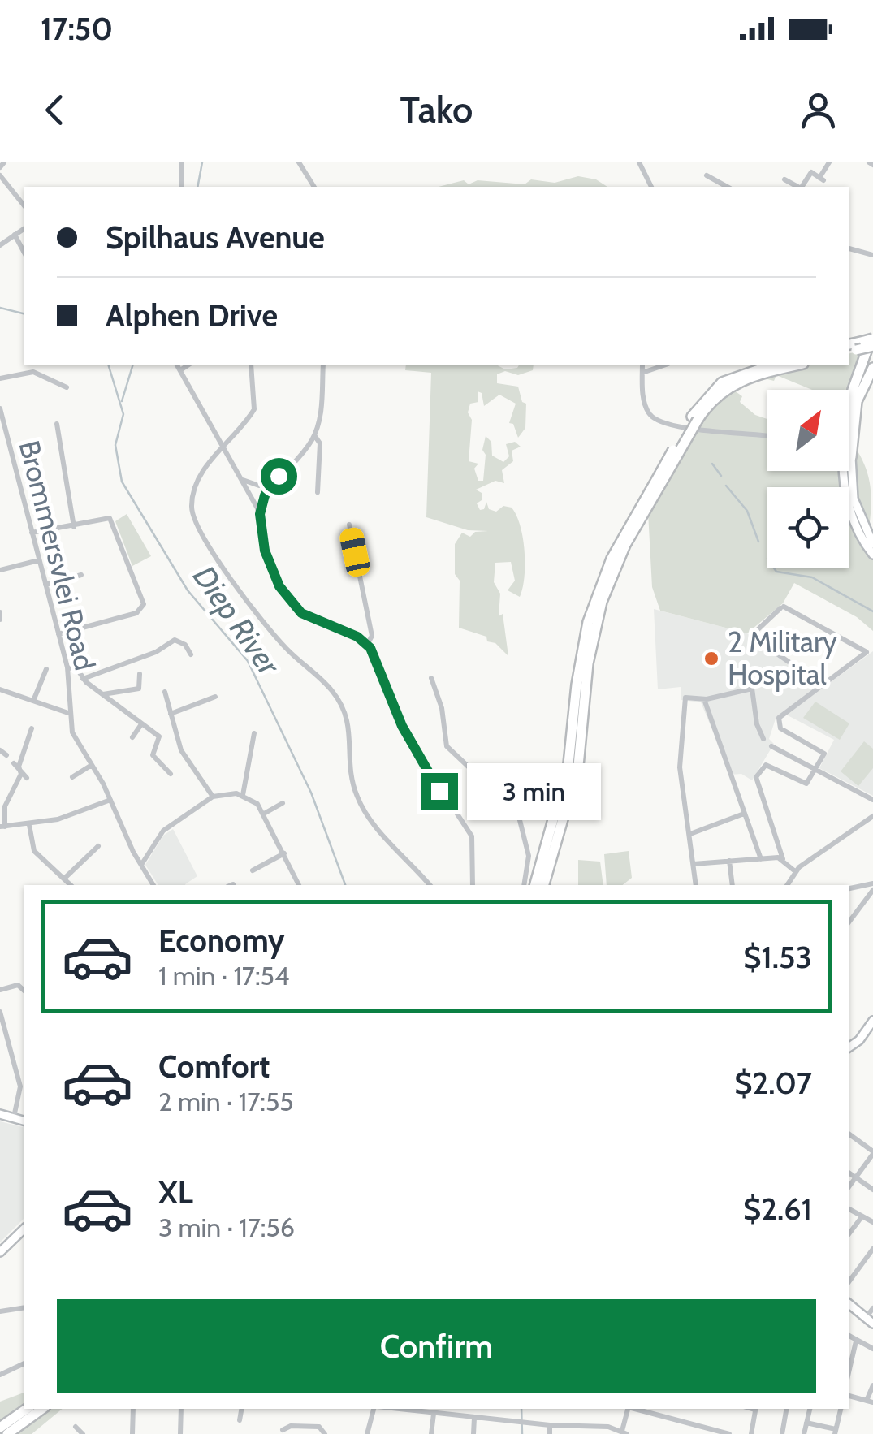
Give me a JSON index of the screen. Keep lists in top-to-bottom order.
{
  "streets": {
    "street": ["Brommersvlei Road"]
  },
  "water": ["Diep River"],
  "places": ["2 Military Hospital"],
  "north": "top right",
  "page": {
    "status": "17:50",
    "header": "Tako",
    "banner": ["Spilhaus Avenue", "Alphen Drive"],
    "bubble": "3 min",
    "list": [
      {
        "name": "Economy",
        "note": "1 min · 17:54",
        "value": "$1.53"
      },
      {
        "name": "Comfort",
        "note": "2 min · 17:55",
        "value": "$2.07"
      },
      {
        "name": "XL",
        "note": "3 min · 17:56",
        "value": "$2.61"
      }
    ],
    "buttons": "Confirm"
  }
}
